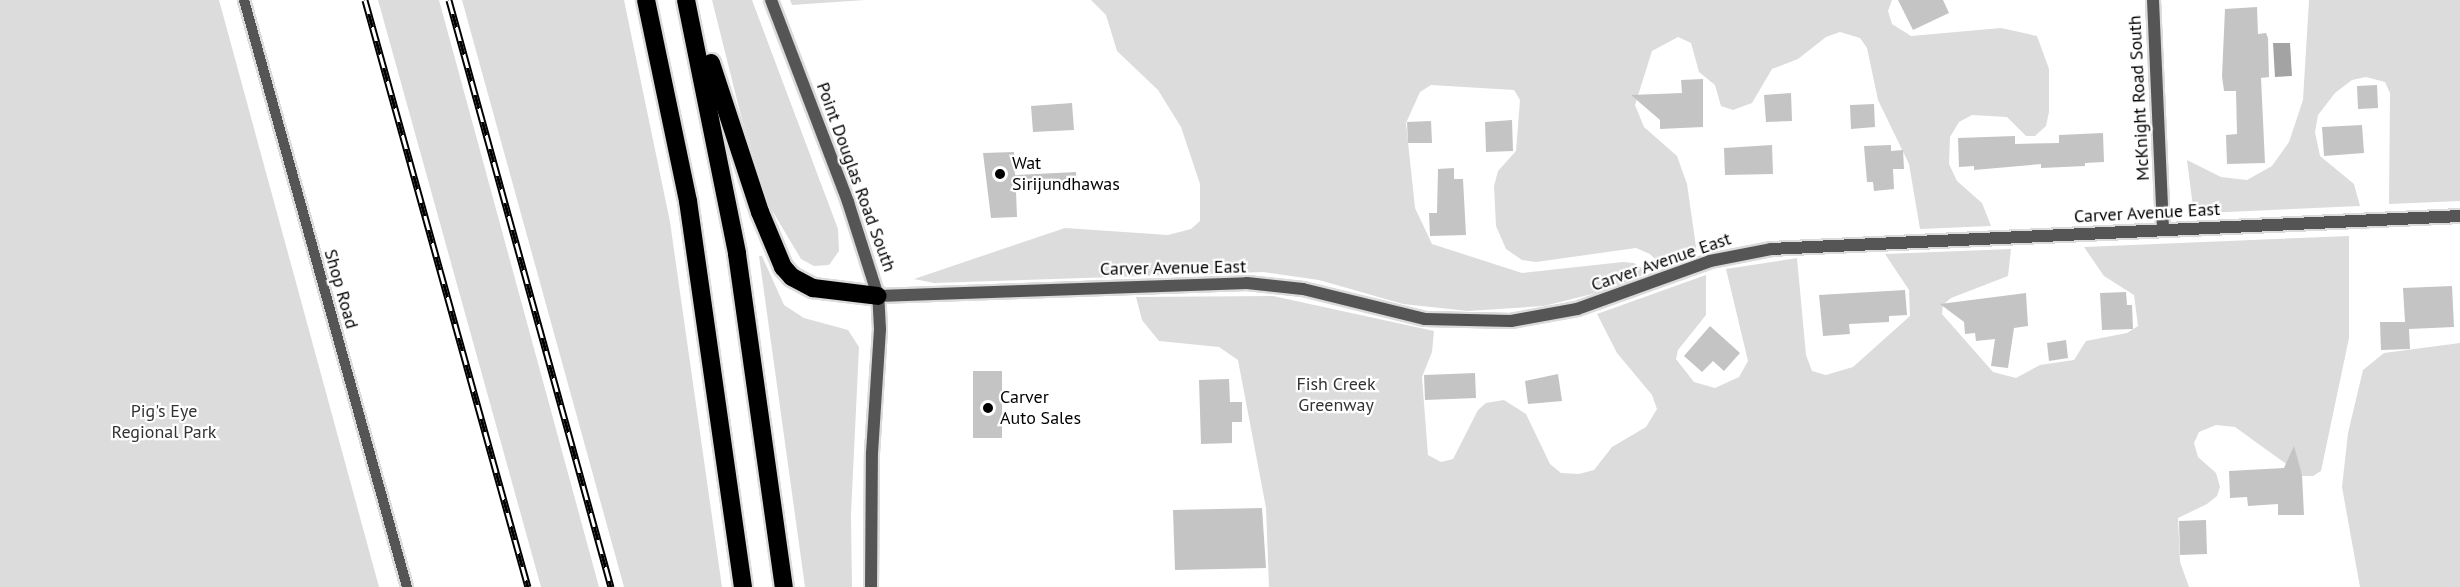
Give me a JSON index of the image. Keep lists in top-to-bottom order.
{
  "streets": {
    "street": ["McKnight Road South", "Point Douglas Road South", "Carver Avenue East"],
    "lane": ["Shop Road"]
  },
  "crossings": [
    ["McKnight Road South", "Carver Avenue East"],
    ["Point Douglas Road South", "Carver Avenue East"]
  ],
  "parks": ["Fish Creek Greenway", "Pig's Eye Regional Park"],
  "places": ["Wat Sirijundhawas", "Carver Auto Sales"]
}
